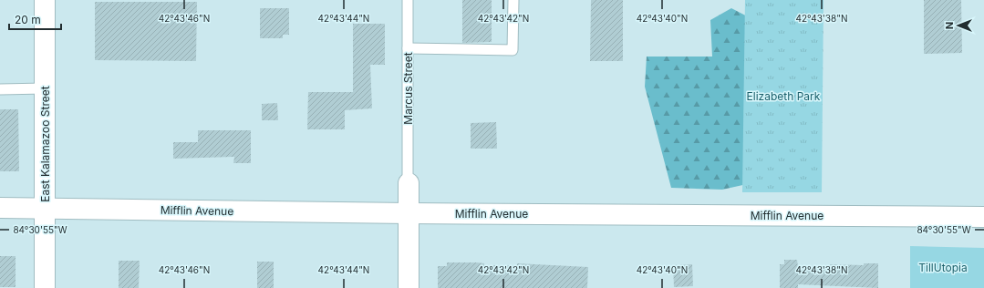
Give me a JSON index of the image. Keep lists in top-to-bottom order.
{
  "streets": {
    "street": ["Marcus Street", "East Kalamazoo Street", "Mifflin Avenue"]
  },
  "crossings": [
    ["Marcus Street", "Mifflin Avenue"],
    ["East Kalamazoo Street", "Mifflin Avenue"]
  ],
  "parks": ["Elizabeth Park", "TillUtopia"],
  "scale_bar": "20 m",
  "north": "left",
  "coordinates": [
    "42°43'46\"N",
    "42°43'44\"N",
    "42°43'42\"N",
    "42°43'40\"N",
    "42°43'38\"N",
    "84°30'55\"W"
  ]
}
